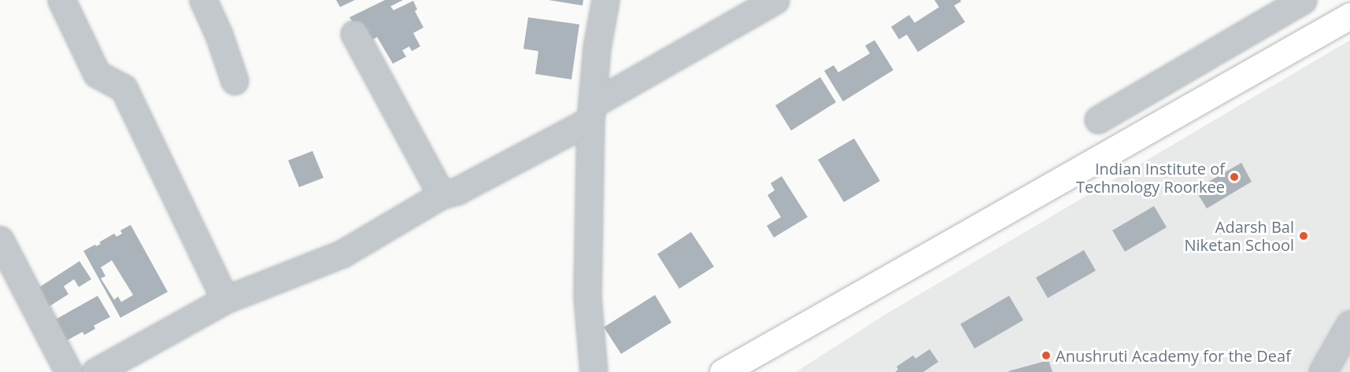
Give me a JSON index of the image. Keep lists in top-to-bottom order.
{
  "places": ["Indian Institute of Technology Roorkee", "Adarsh Bal Niketan School", "Anushruti Academy for the Deaf"]
}
